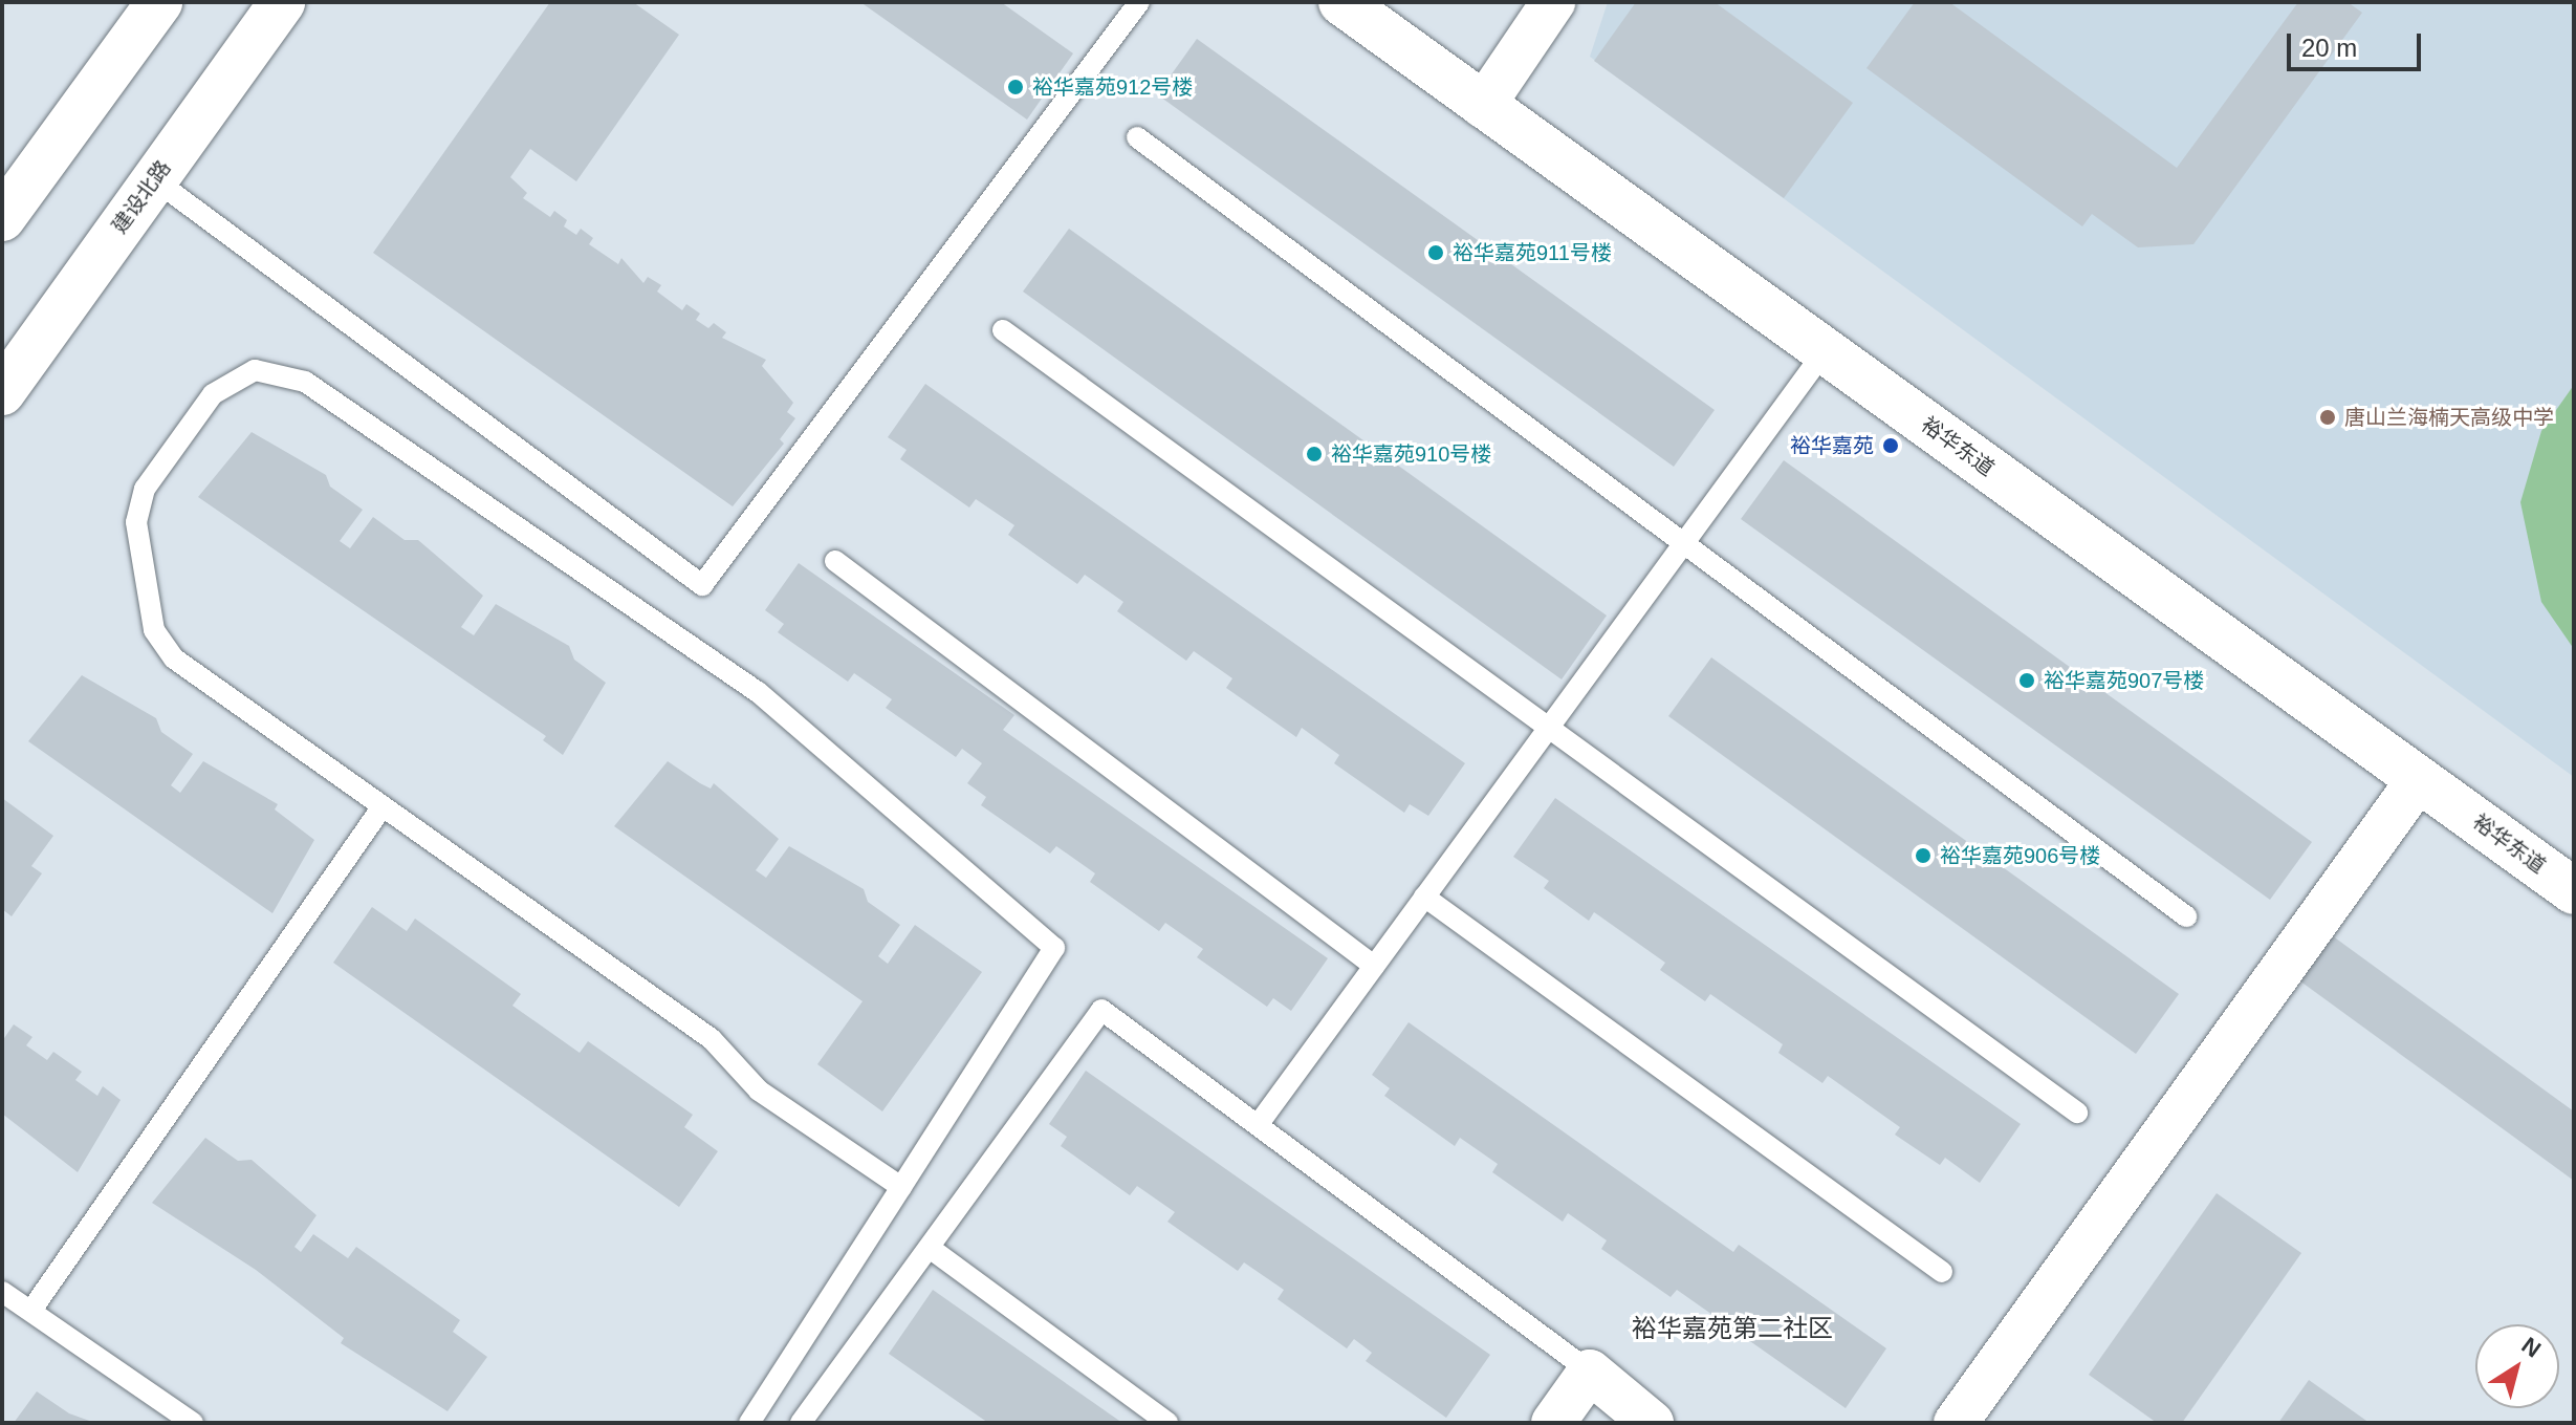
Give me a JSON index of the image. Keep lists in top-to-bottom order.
{
  "streets": {
    "street": ["建设北路", "裕华东道"]
  },
  "districts": ["裕华嘉苑第二社区"],
  "places": [
    "裕华嘉苑912号楼",
    "裕华嘉苑911号楼",
    "唐山兰海楠天高级中学",
    "裕华嘉苑",
    "裕华嘉苑910号楼",
    "裕华嘉苑907号楼",
    "裕华嘉苑906号楼"
  ],
  "scale_bar": "20 m",
  "north": "top right"
}
